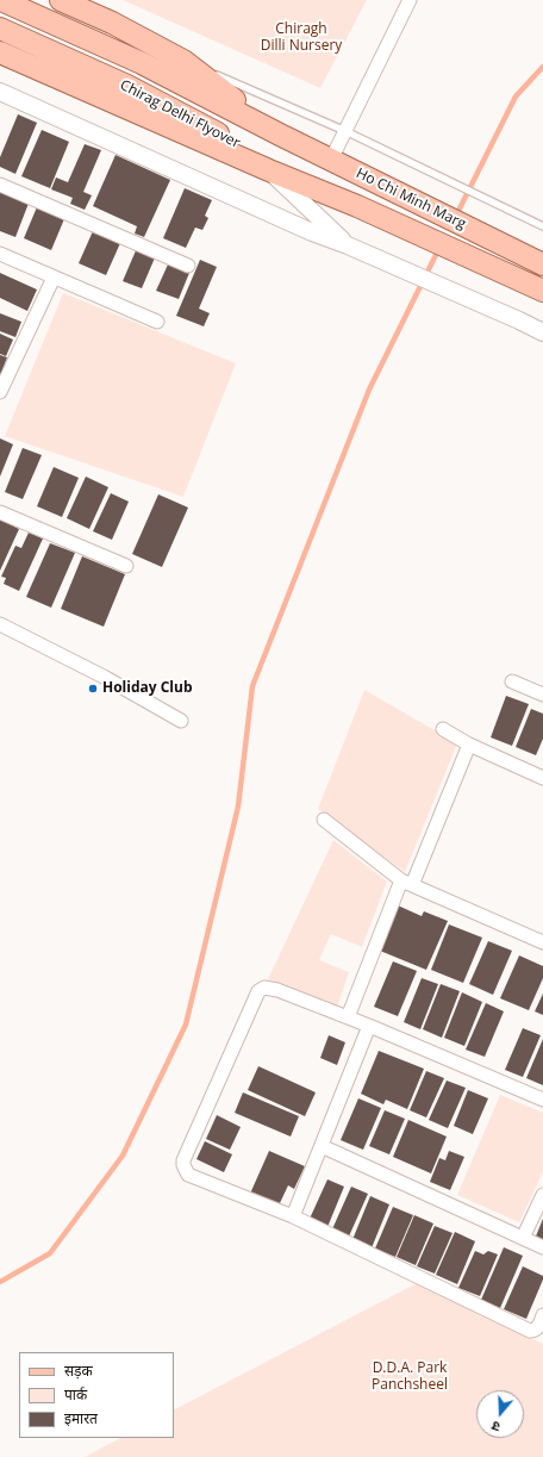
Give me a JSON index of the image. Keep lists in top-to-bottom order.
{
  "streets": {
    "main road": ["Chirag Delhi Flyover", "Ho Chi Minh Marg"]
  },
  "crossings": [
    ["Chirag Delhi Flyover", "Ho Chi Minh Marg"]
  ],
  "parks": ["Chiragh Dilli Nursery", "D.D.A. Park Panchsheel"],
  "places": ["Holiday Club"],
  "legend": ["सड़क", "पार्क", "इमारत"],
  "north": "bottom"
}
